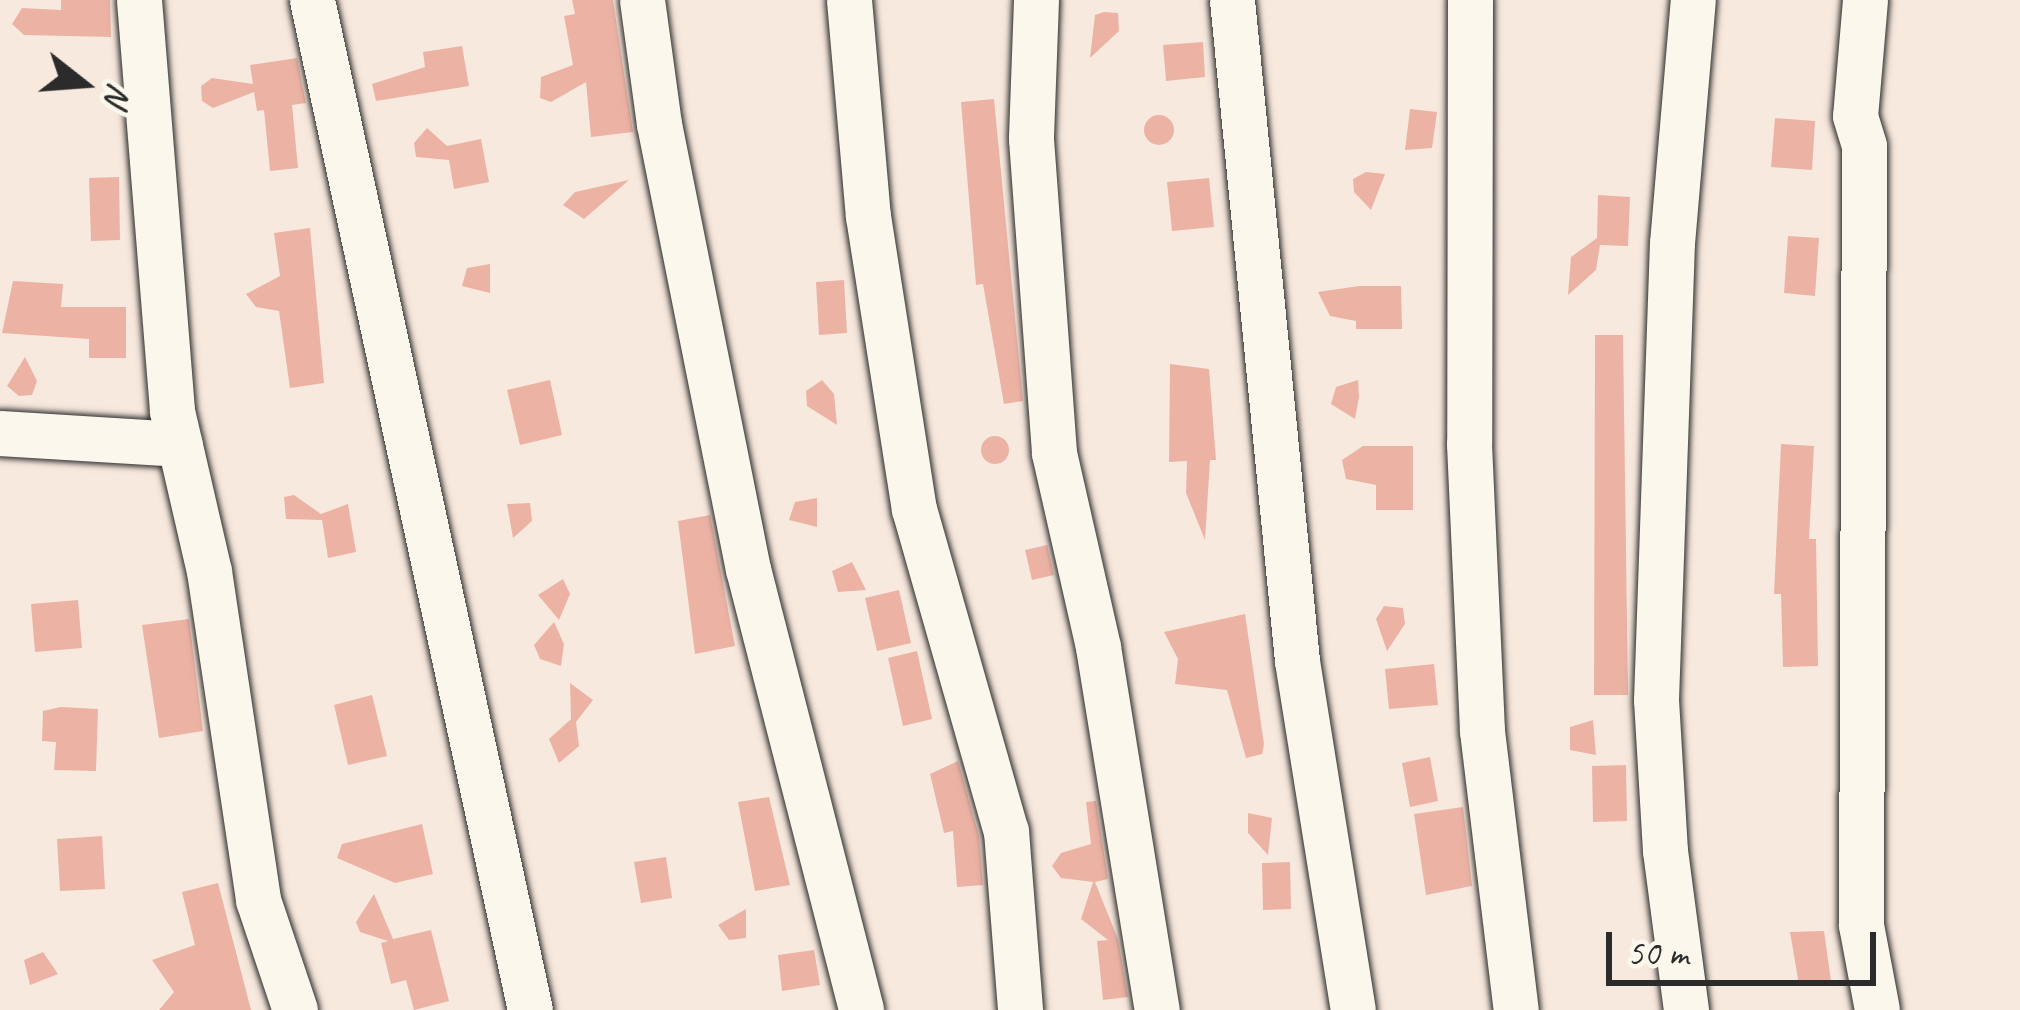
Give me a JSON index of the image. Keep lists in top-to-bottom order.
{
  "scale_bar": "50 m",
  "north": "right"
}
